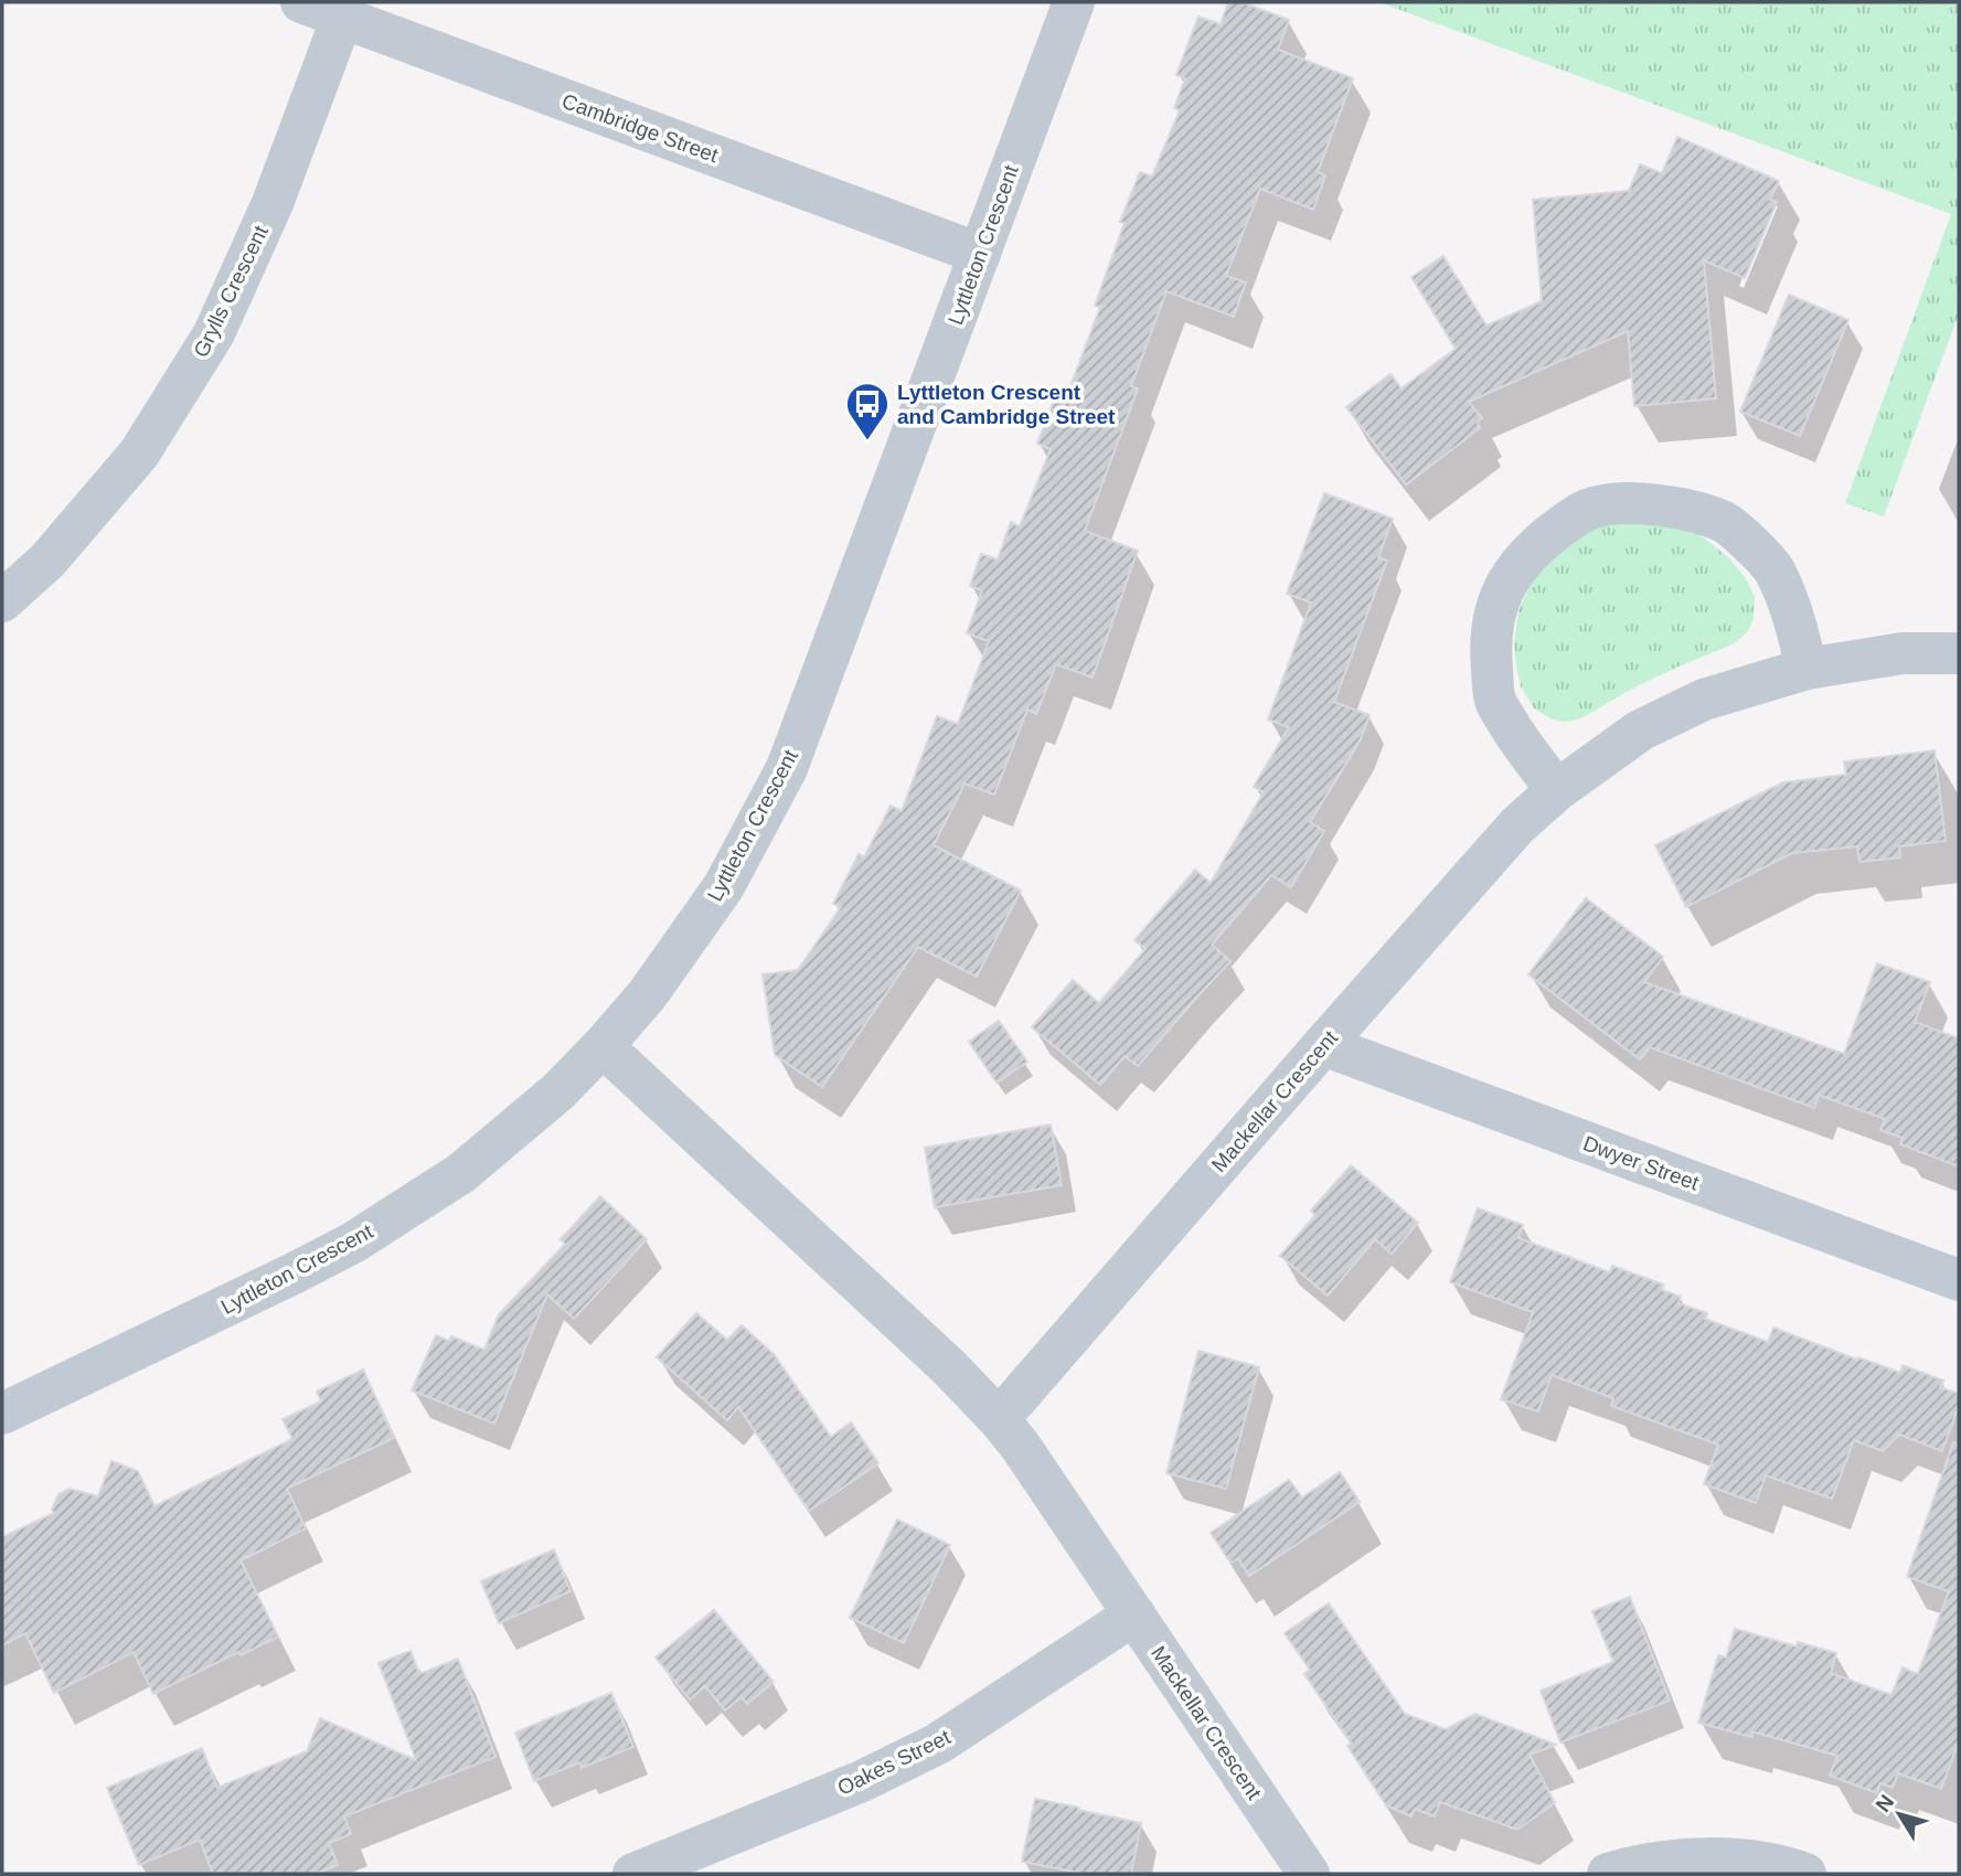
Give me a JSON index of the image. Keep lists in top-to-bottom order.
{
  "streets": {
    "street": [
      "Cambridge Street",
      "Lyttleton Crescent",
      "Grylls Crescent",
      "Mackellar Crescent",
      "Dwyer Street",
      "Oakes Street"
    ]
  },
  "crossings": [
    ["Cambridge Street", "Lyttleton Crescent"],
    ["Cambridge Street", "Grylls Crescent"],
    ["Lyttleton Crescent", "Mackellar Crescent"],
    ["Mackellar Crescent", "Dwyer Street"],
    ["Mackellar Crescent", "Oakes Street"]
  ],
  "places": {
    "bus stop": ["Lyttleton Crescent and Cambridge Street"]
  },
  "north": "top left"
}
